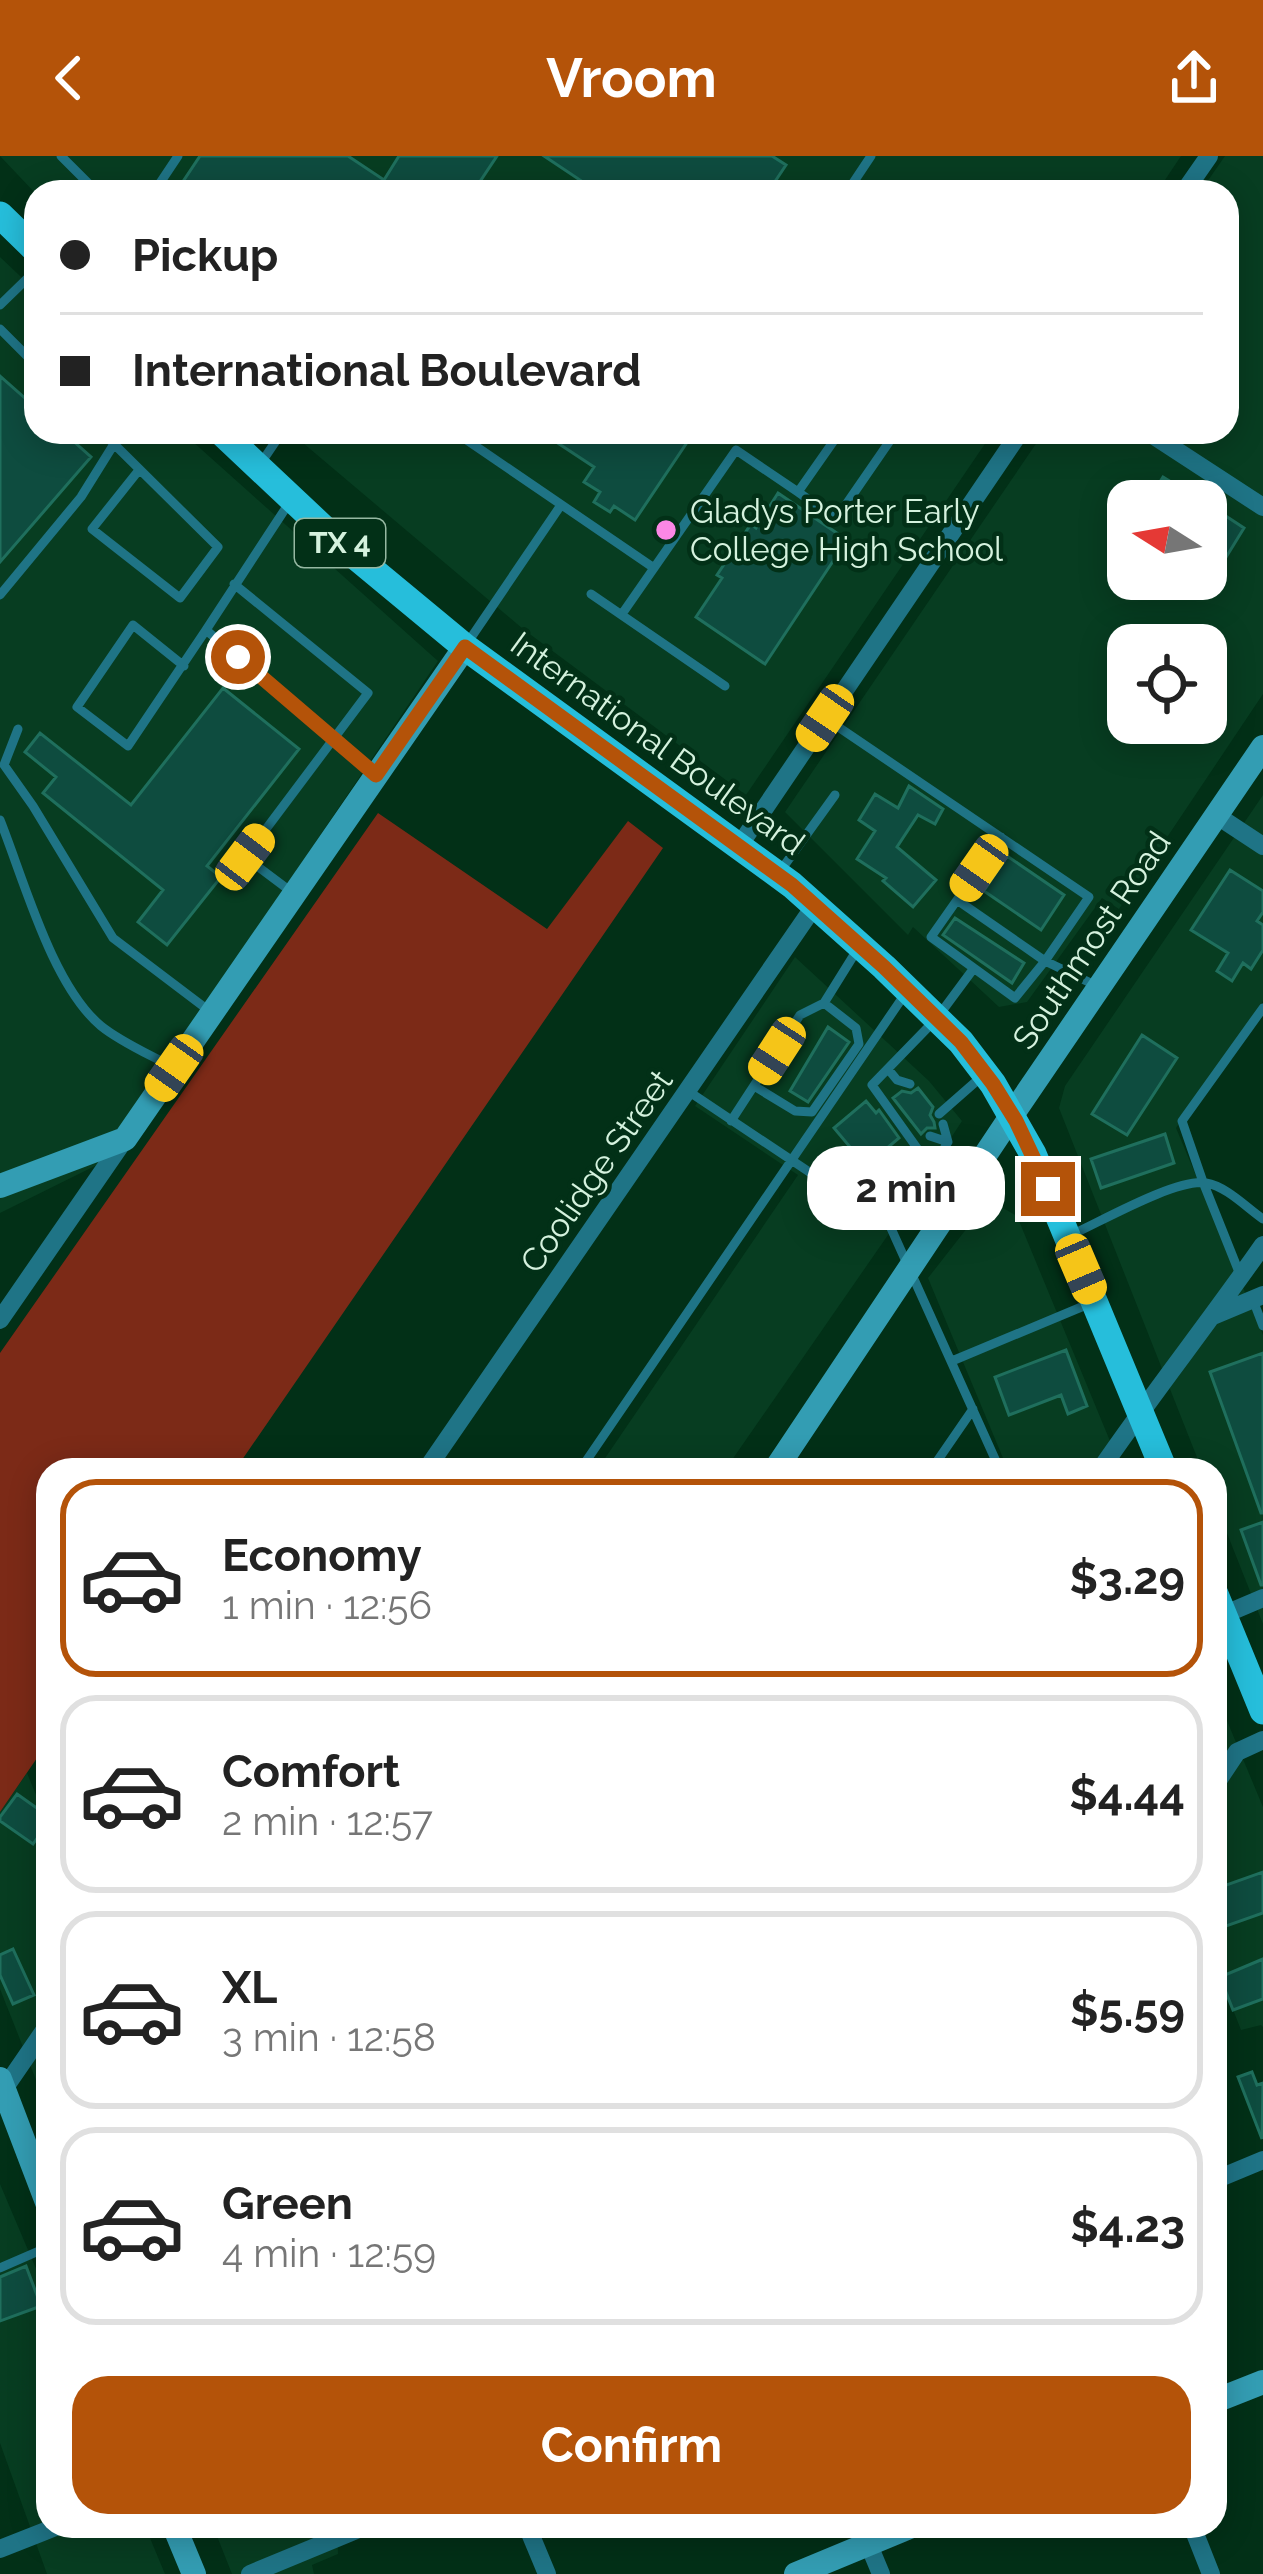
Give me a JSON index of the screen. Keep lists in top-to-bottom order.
{
  "streets": {
    "main road": ["TX 4", "International Boulevard"],
    "street": ["Southmost Road", "Coolidge Street"]
  },
  "crossings": [
    ["International Boulevard", "Southmost Road"],
    ["International Boulevard", "Coolidge Street"]
  ],
  "places": ["Gladys Porter Early College High School"],
  "north": "left",
  "page": {
    "header": "Vroom",
    "banner": ["Pickup", "International Boulevard"],
    "bubble": "2 min",
    "list": [
      {
        "name": "Economy",
        "note": "1 min · 12:56",
        "value": "$3.29"
      },
      {
        "name": "Comfort",
        "note": "2 min · 12:57",
        "value": "$4.44"
      },
      {
        "name": "XL",
        "note": "3 min · 12:58",
        "value": "$5.59"
      },
      {
        "name": "Green",
        "note": "4 min · 12:59",
        "value": "$4.23"
      }
    ],
    "buttons": "Confirm"
  }
}
